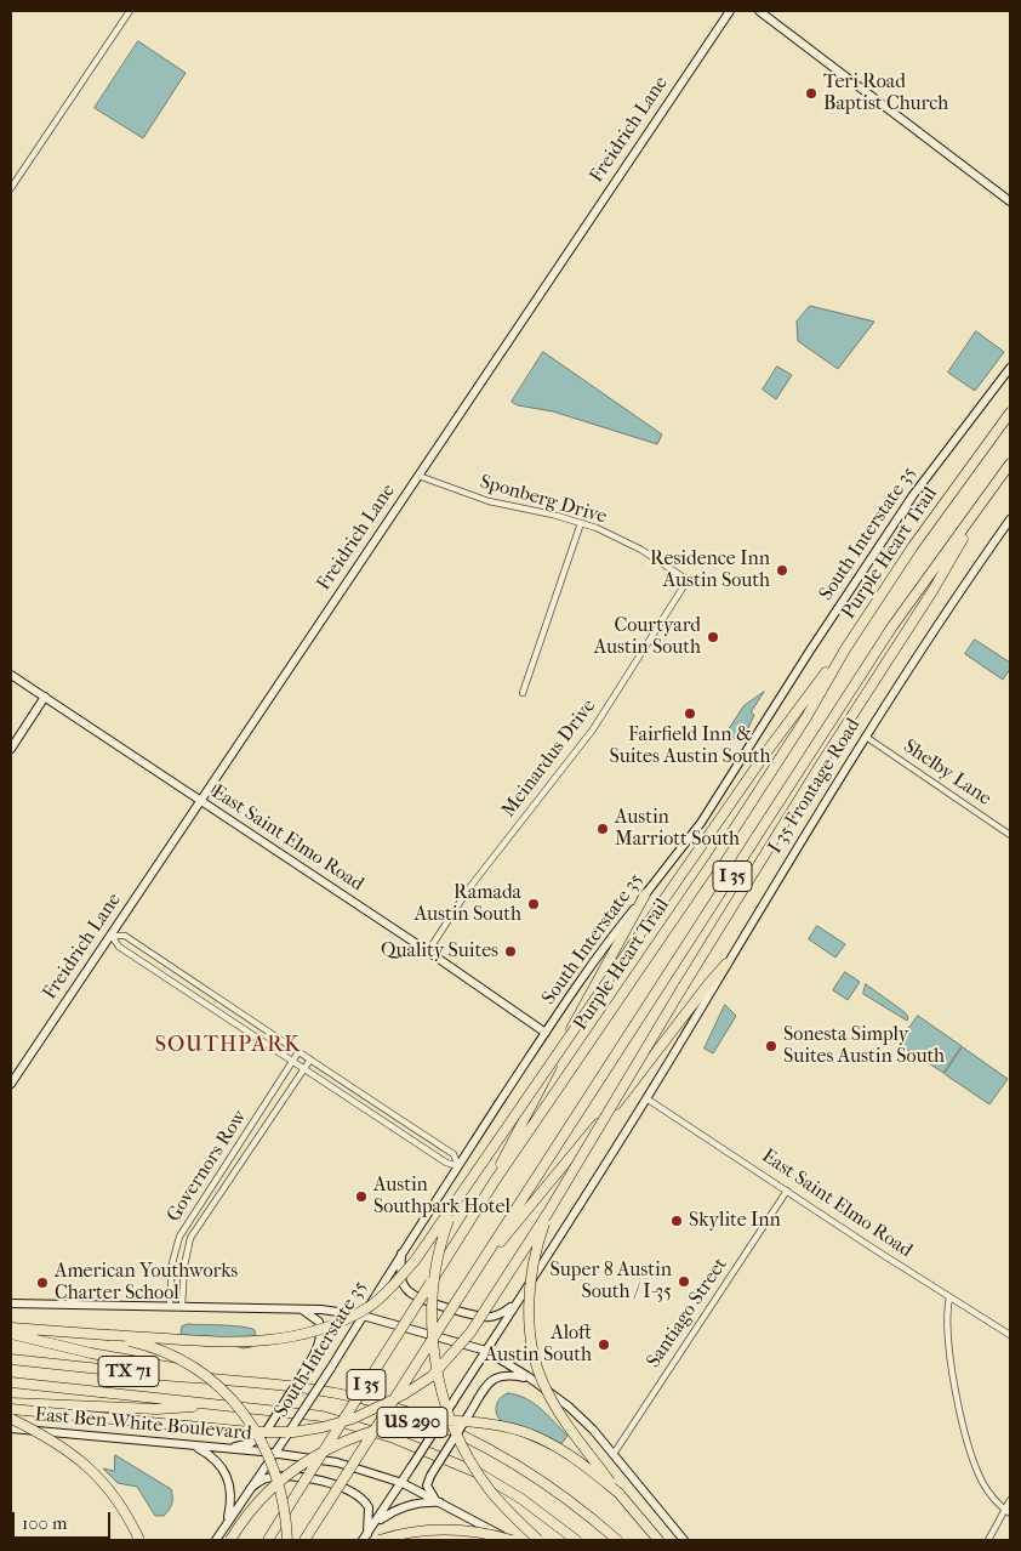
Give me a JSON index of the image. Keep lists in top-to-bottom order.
{
  "streets": {
    "highway": [
      "Purple Heart Trail",
      "I 35",
      "TX 71",
      "US 290"
    ],
    "main road": [
      "Freidrich Lane",
      "South Interstate 35",
      "I 35 Frontage Road",
      "East Saint Elmo Road",
      "East Ben White Boulevard"
    ],
    "street": [
      "Sponberg Drive",
      "Meinardus Drive",
      "Shelby Lane",
      "Governors Row",
      "Santiago Street"
    ]
  },
  "crossings": [
    ["Freidrich Lane", "Sponberg Drive"],
    ["Freidrich Lane", "East Saint Elmo Road"],
    ["Sponberg Drive", "Meinardus Drive"],
    ["South Interstate 35", "East Saint Elmo Road"],
    ["South Interstate 35", "East Ben White Boulevard"],
    ["Meinardus Drive", "East Saint Elmo Road"],
    ["Shelby Lane", "I 35 Frontage Road"],
    ["East Saint Elmo Road", "Santiago Street"]
  ],
  "districts": ["SOUTHPARK"],
  "places": [
    "Teri Road Baptist Church",
    "Residence Inn Austin South",
    "Courtyard Austin South",
    "Fairfield Inn & Suites Austin South",
    "Austin Marriott South",
    "Ramada Austin South",
    "Quality Suites",
    "Sonesta Simply Suites Austin South",
    "Austin Southpark Hotel",
    "Skylite Inn",
    "Super 8 Austin South / I-35",
    "American Youthworks Charter School",
    "Aloft Austin South"
  ],
  "scale_bar": "100 m"
}
